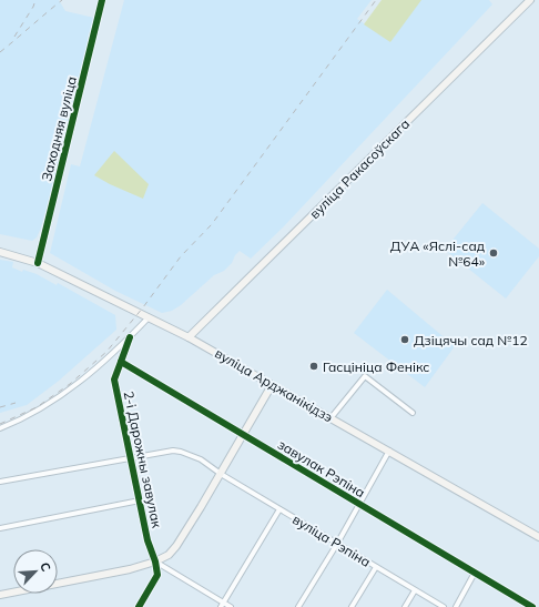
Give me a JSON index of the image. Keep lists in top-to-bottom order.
{
  "streets": {
    "main road": ["вуліца Ракасоўскага", "вуліца Арджанікідзэ"],
    "street": [
      "Заходняя вуліца",
      "2-і Дарожны завулак",
      "завулак Рэпіна",
      "вуліца Рэпіна"
    ]
  },
  "crossings": [
    ["Заходняя вуліца", "вуліца Арджанікідзэ"],
    ["вуліца Ракасоўскага", "вуліца Арджанікідзэ"],
    ["2-і Дарожны завулак", "завулак Рэпіна"],
    ["2-і Дарожны завулак", "вуліца Рэпіна"]
  ],
  "places": ["ДУА «Яслі-сад №64»", "Дзіцячы сад №12", "Гасцініца Фенікс"],
  "north": "top right"
}
